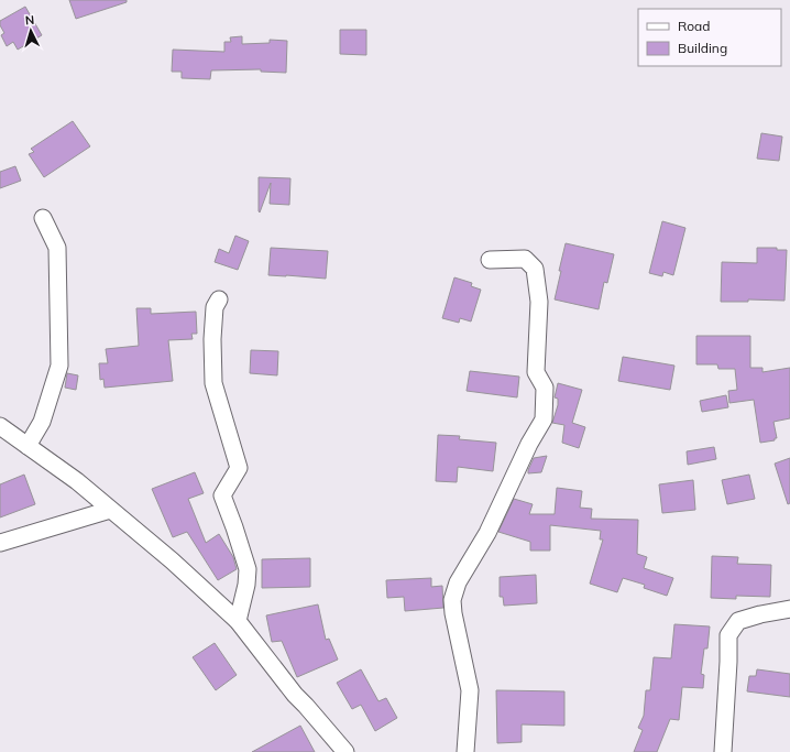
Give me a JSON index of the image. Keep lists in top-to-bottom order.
{
  "legend": ["Road", "Building"],
  "north": "top"
}
